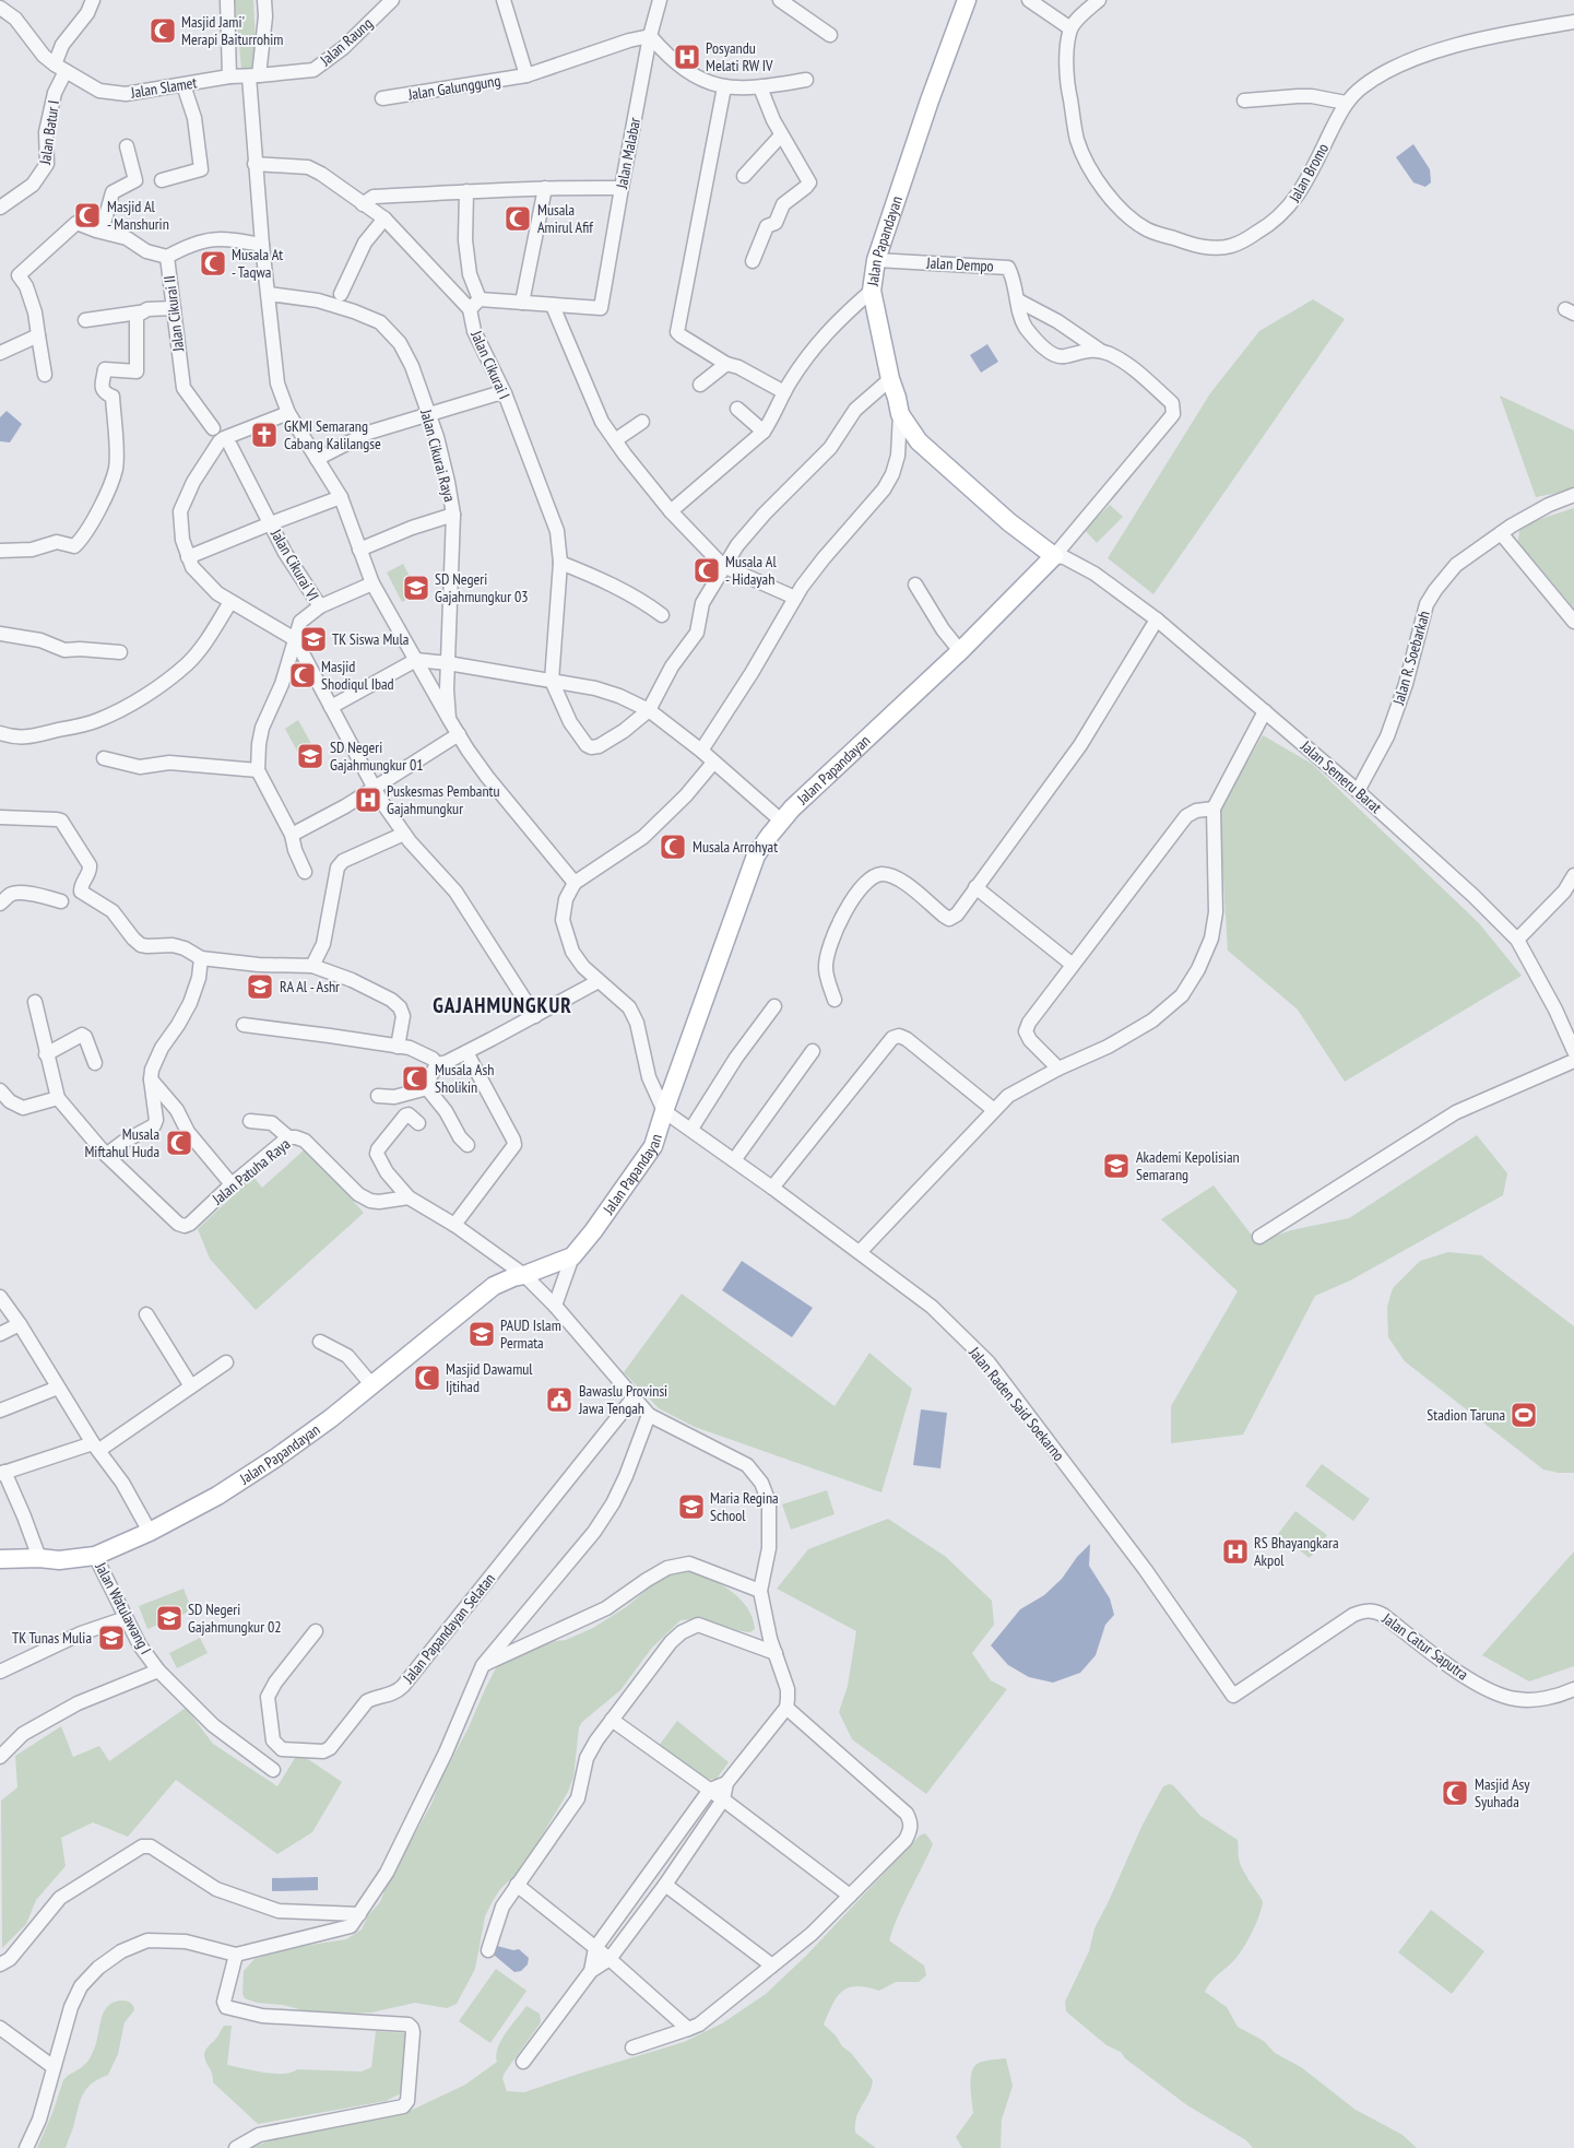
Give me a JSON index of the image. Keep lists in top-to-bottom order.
{
  "streets": {
    "main road": ["Jalan Papandayan"],
    "street": [
      "Jalan Raung",
      "Jalan Slamet",
      "Jalan Galunggung",
      "Jalan Batur I",
      "Jalan Malabar",
      "Jalan Bromo",
      "Jalan Dempo",
      "Jalan Cikurai II",
      "Jalan Cikurai I",
      "Jalan Cikurai Raya",
      "Jalan Cikurai VI",
      "Jalan R. Soebarkah",
      "Jalan Semeru Barat",
      "Jalan Patuha Raya",
      "Jalan Raden Said Soekarno",
      "Jalan Watulawang I",
      "Jalan Papandayan Selatan",
      "Jalan Catur Saputra"
    ]
  },
  "crossings": [
    ["Jalan Raung", "Jalan Slamet"],
    ["Jalan Raung", "Jalan Cikurai Raya"],
    ["Jalan Slamet", "Jalan Batur I"],
    ["Jalan Galunggung", "Jalan Malabar"],
    ["Jalan Papandayan", "Jalan Dempo"],
    ["Jalan Papandayan", "Jalan Semeru Barat"],
    ["Jalan Papandayan", "Jalan Raden Said Soekarno"],
    ["Jalan Papandayan", "Jalan Watulawang I"],
    ["Jalan Cikurai II", "Jalan Cikurai Raya"],
    ["Jalan Cikurai I", "Jalan Cikurai Raya"],
    ["Jalan Cikurai Raya", "Jalan Cikurai VI"],
    ["Jalan R. Soebarkah", "Jalan Semeru Barat"],
    ["Jalan Raden Said Soekarno", "Jalan Catur Saputra"]
  ],
  "districts": ["GAJAHMUNGKUR"],
  "places": {
    "mosque": [
      "Masjid Jami' Merapi Baiturrohim",
      "Masjid Al - Manshurin",
      "Musala Amirul Afif",
      "Musala At - Taqwa",
      "Musala Al - Hidayah",
      "Masjid Shodiqul Ibad",
      "Musala Arrohyat",
      "Musala Ash Sholikin",
      "Musala Miftahul Huda",
      "Masjid Dawamul Ijtihad",
      "Masjid Asy Syuhada"
    ],
    "hospital": ["Posyandu Melati RW IV", "Puskesmas Pembantu Gajahmungkur", "RS Bhayangkara Akpol"],
    "church": ["GKMI Semarang Cabang Kalilangse"],
    "school or university": [
      "SD Negeri Gajahmungkur 03",
      "TK Siswa Mula",
      "SD Negeri Gajahmungkur 01",
      "RA Al - Ashr",
      "Akademi Kepolisian Semarang",
      "PAUD Islam Permata",
      "Maria Regina School",
      "SD Negeri Gajahmungkur 02",
      "TK Tunas Mulia"
    ],
    "public building": ["Bawaslu Provinsi Jawa Tengah"],
    "sports": ["Stadion Taruna"]
  }
}
